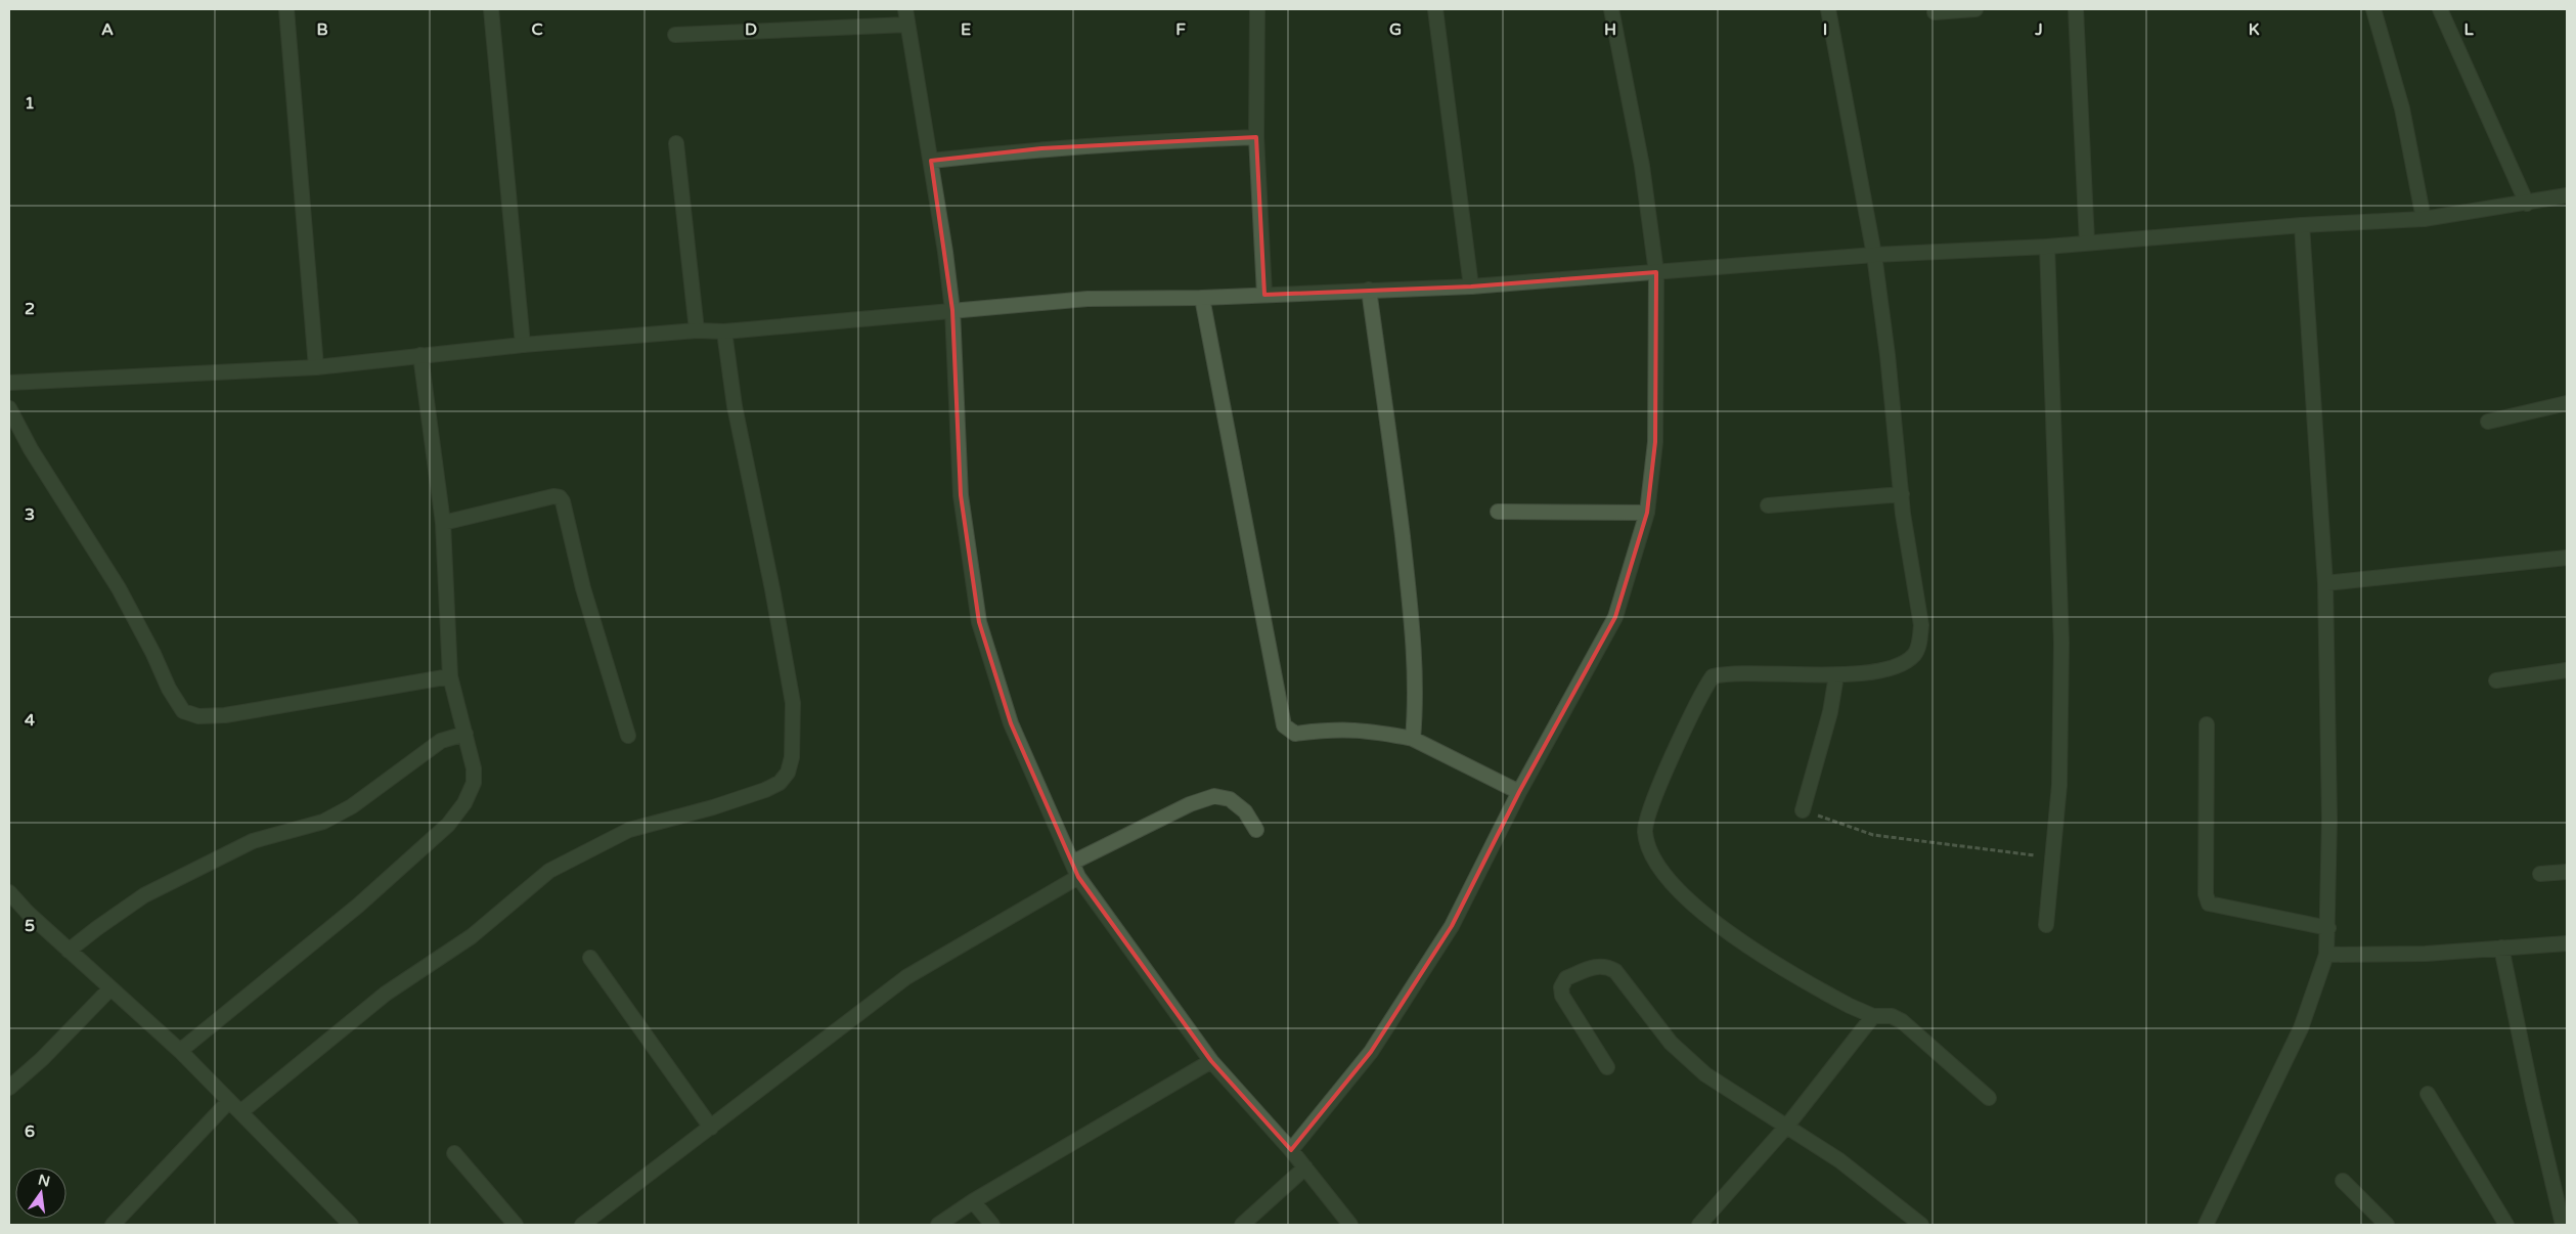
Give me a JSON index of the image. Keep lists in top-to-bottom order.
{
  "north": "top",
  "grid": {
    "columns": [
      "A",
      "B",
      "C",
      "D",
      "E",
      "F",
      "G",
      "H",
      "I",
      "J",
      "K",
      "L"
    ],
    "rows": [
      "1",
      "2",
      "3",
      "4",
      "5",
      "6"
    ]
  }
}
